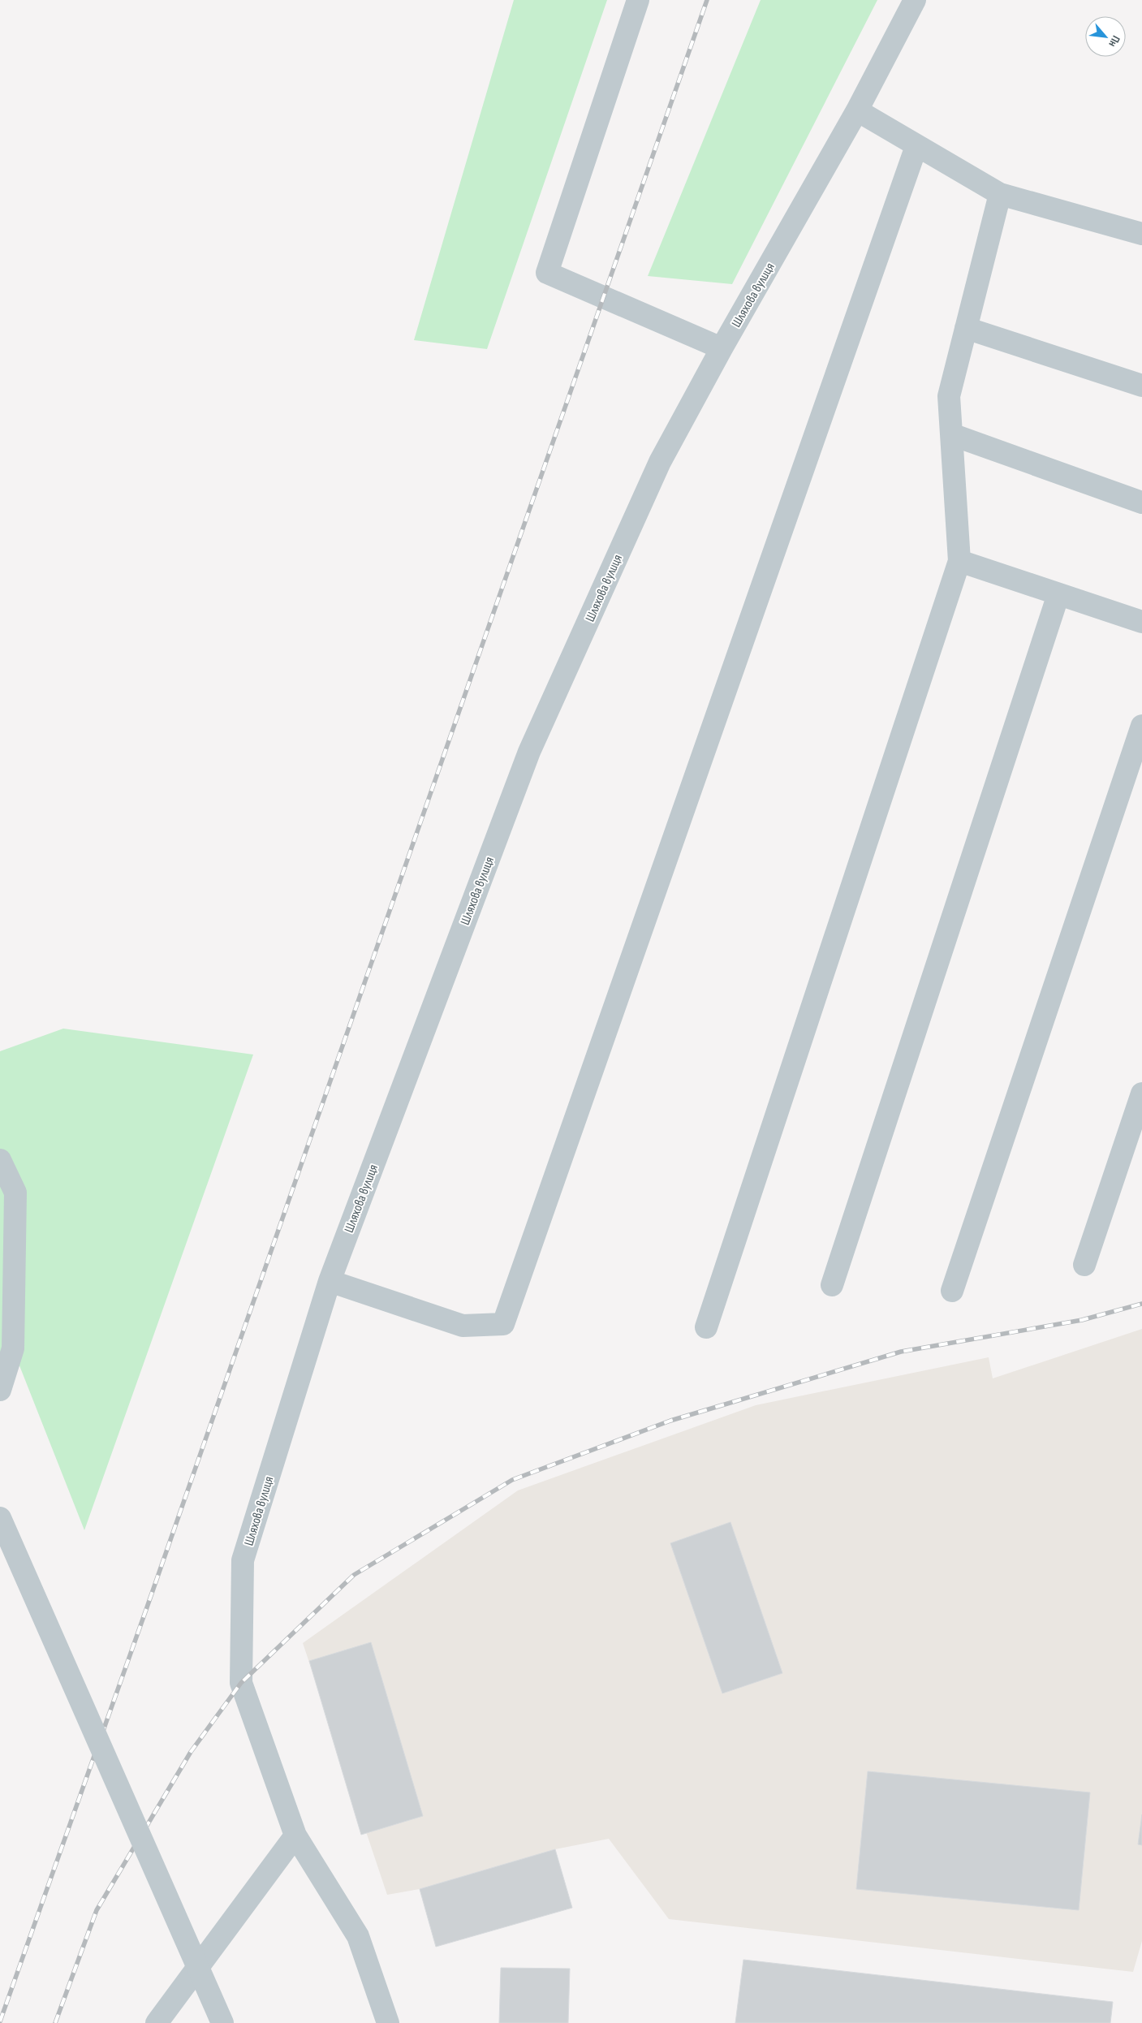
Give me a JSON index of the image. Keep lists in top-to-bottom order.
{
  "streets": {
    "street": ["Шляхова вулиця"]
  },
  "north": "bottom right"
}
